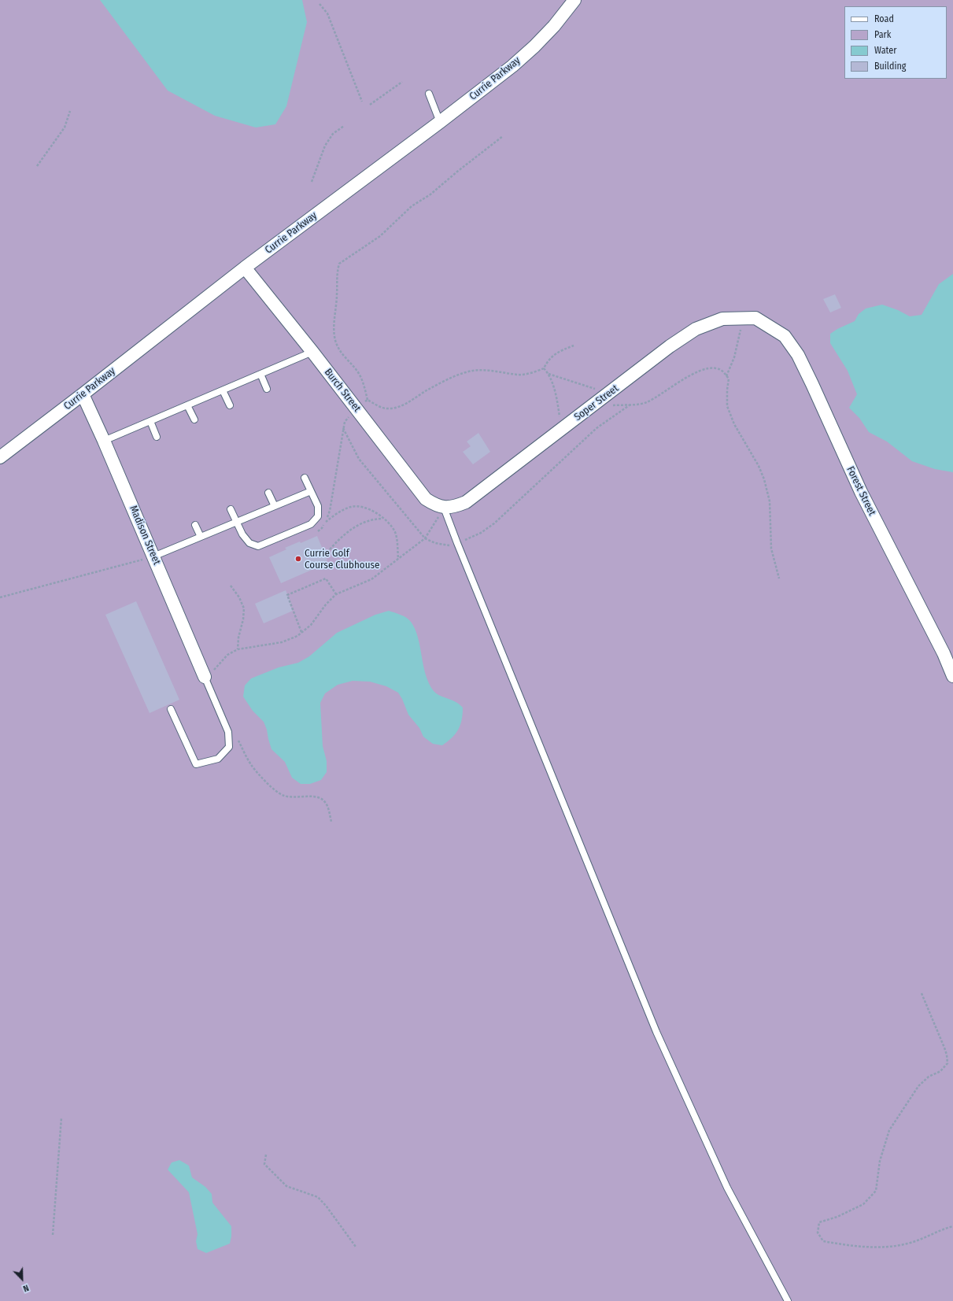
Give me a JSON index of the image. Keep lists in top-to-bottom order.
{
  "streets": {
    "street": [
      "Currie Parkway",
      "Burch Street",
      "Soper Street",
      "Forest Street",
      "Madison Street"
    ]
  },
  "crossings": [
    ["Currie Parkway", "Burch Street"],
    ["Currie Parkway", "Madison Street"],
    ["Burch Street", "Soper Street"],
    ["Soper Street", "Forest Street"]
  ],
  "places": ["Currie Golf Course Clubhouse"],
  "legend": [
    "Road",
    "Park",
    "Water",
    "Building"
  ],
  "north": "bottom right"
}
